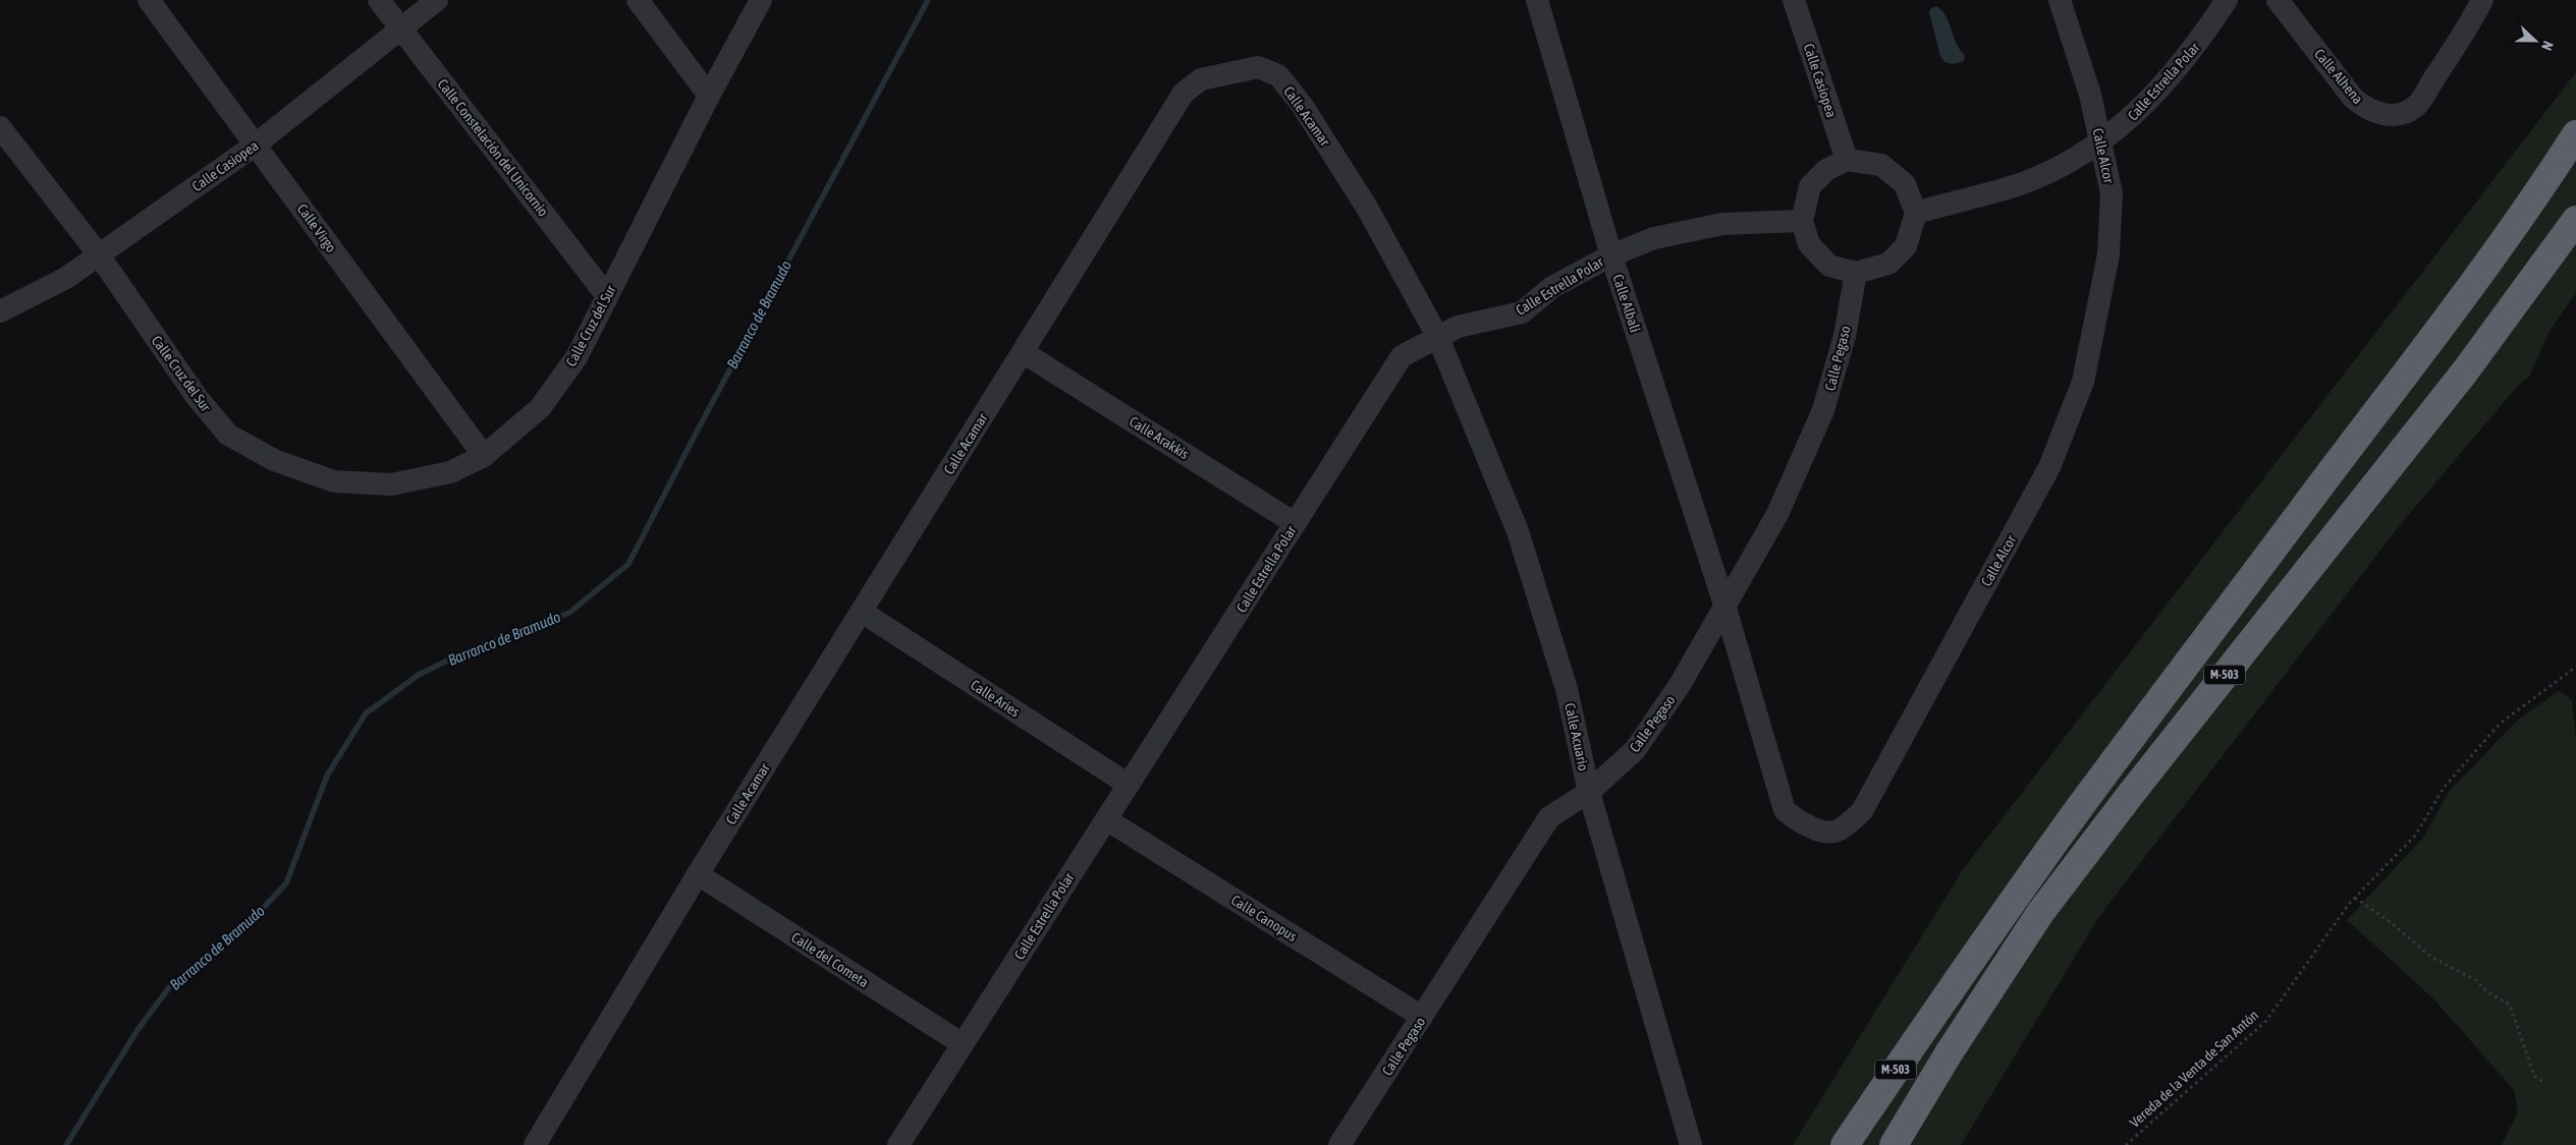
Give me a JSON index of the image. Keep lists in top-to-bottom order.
{
  "streets": {
    "highway": ["M-503"],
    "street": [
      "Calle Alhena",
      "Calle Casiopea",
      "Calle Estrella Polar",
      "Calle Acamar",
      "Calle Constelación del Unicornio",
      "Calle Alcor",
      "Calle Virgo",
      "Calle Albalí",
      "Calle Cruz del Sur",
      "Calle Pegaso",
      "Calle Arakkis",
      "Calle Aries",
      "Calle Acuario",
      "Calle Canopus",
      "Calle del Cometa"
    ],
    "path": ["Vereda de la Venta de San Antón"]
  },
  "crossings": [
    ["Calle Casiopea", "Calle Estrella Polar"],
    ["Calle Casiopea", "Calle Constelación del Unicornio"],
    ["Calle Casiopea", "Calle Virgo"],
    ["Calle Casiopea", "Calle Cruz del Sur"],
    ["Calle Casiopea", "Calle Pegaso"],
    ["Calle Estrella Polar", "Calle Acamar"],
    ["Calle Estrella Polar", "Calle Alcor"],
    ["Calle Estrella Polar", "Calle Albalí"],
    ["Calle Estrella Polar", "Calle Pegaso"],
    ["Calle Estrella Polar", "Calle Arakkis"],
    ["Calle Estrella Polar", "Calle Aries"],
    ["Calle Estrella Polar", "Calle Acuario"],
    ["Calle Estrella Polar", "Calle Canopus"],
    ["Calle Estrella Polar", "Calle del Cometa"],
    ["Calle Acamar", "Calle Arakkis"],
    ["Calle Acamar", "Calle Aries"],
    ["Calle Acamar", "Calle Acuario"],
    ["Calle Acamar", "Calle del Cometa"],
    ["Calle Constelación del Unicornio", "Calle Cruz del Sur"],
    ["Calle Alcor", "Calle Albalí"],
    ["Calle Alcor", "Calle Pegaso"],
    ["Calle Virgo", "Calle Cruz del Sur"],
    ["Calle Albalí", "Calle Pegaso"],
    ["Calle Pegaso", "Calle Acuario"],
    ["Calle Pegaso", "Calle Canopus"]
  ],
  "water": ["Barranco de Bramudo"],
  "north": "right"
}
